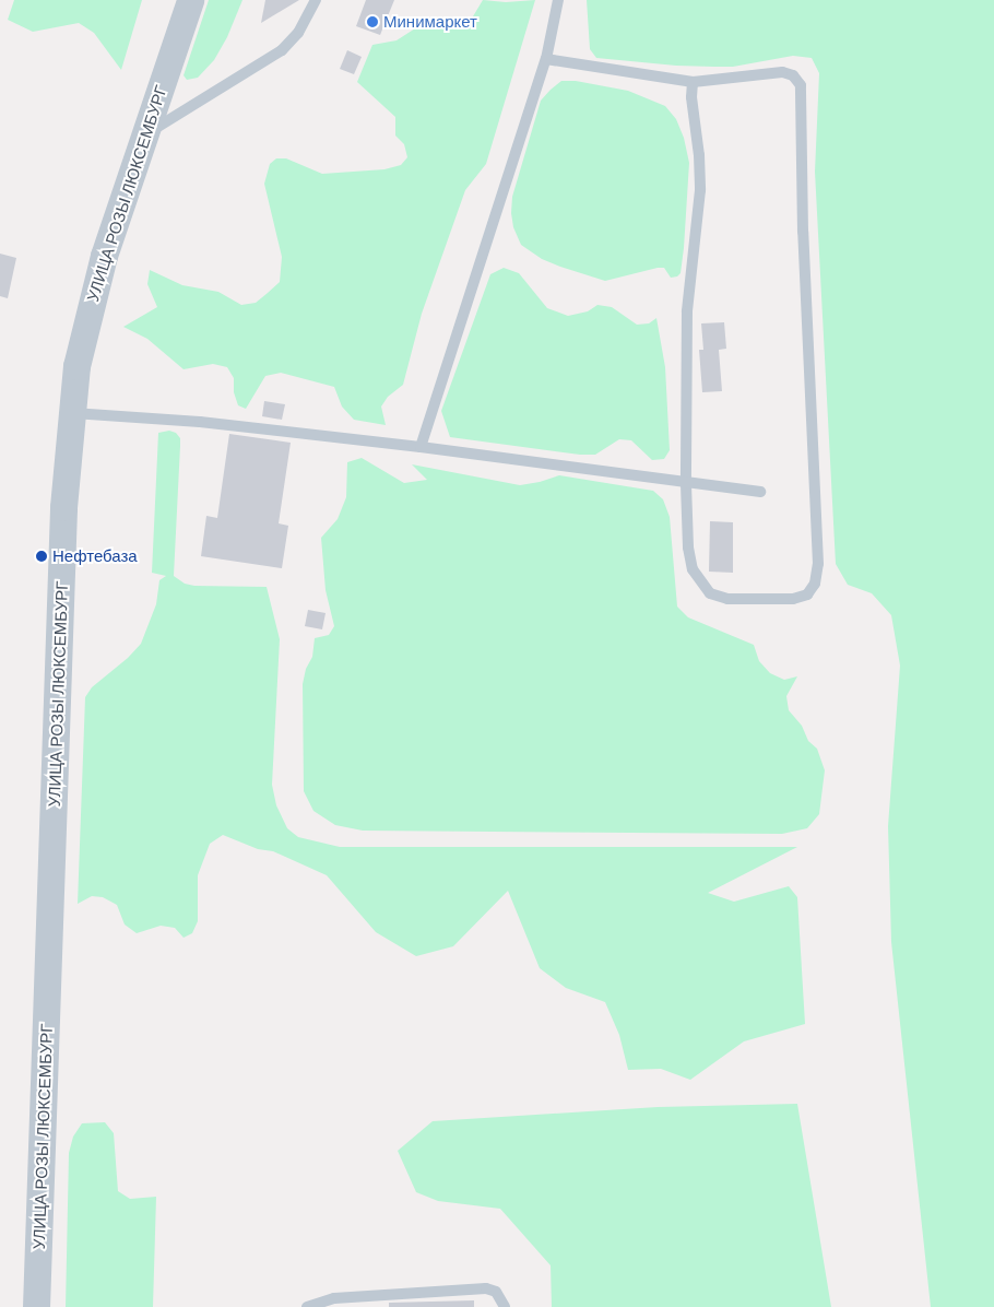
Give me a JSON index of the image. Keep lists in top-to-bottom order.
{
  "streets": {
    "street": ["УЛИЦА РОЗЫ ЛЮКСЕМБУРГ"]
  },
  "places": ["Минимаркет", "Нефтебаза"]
}
